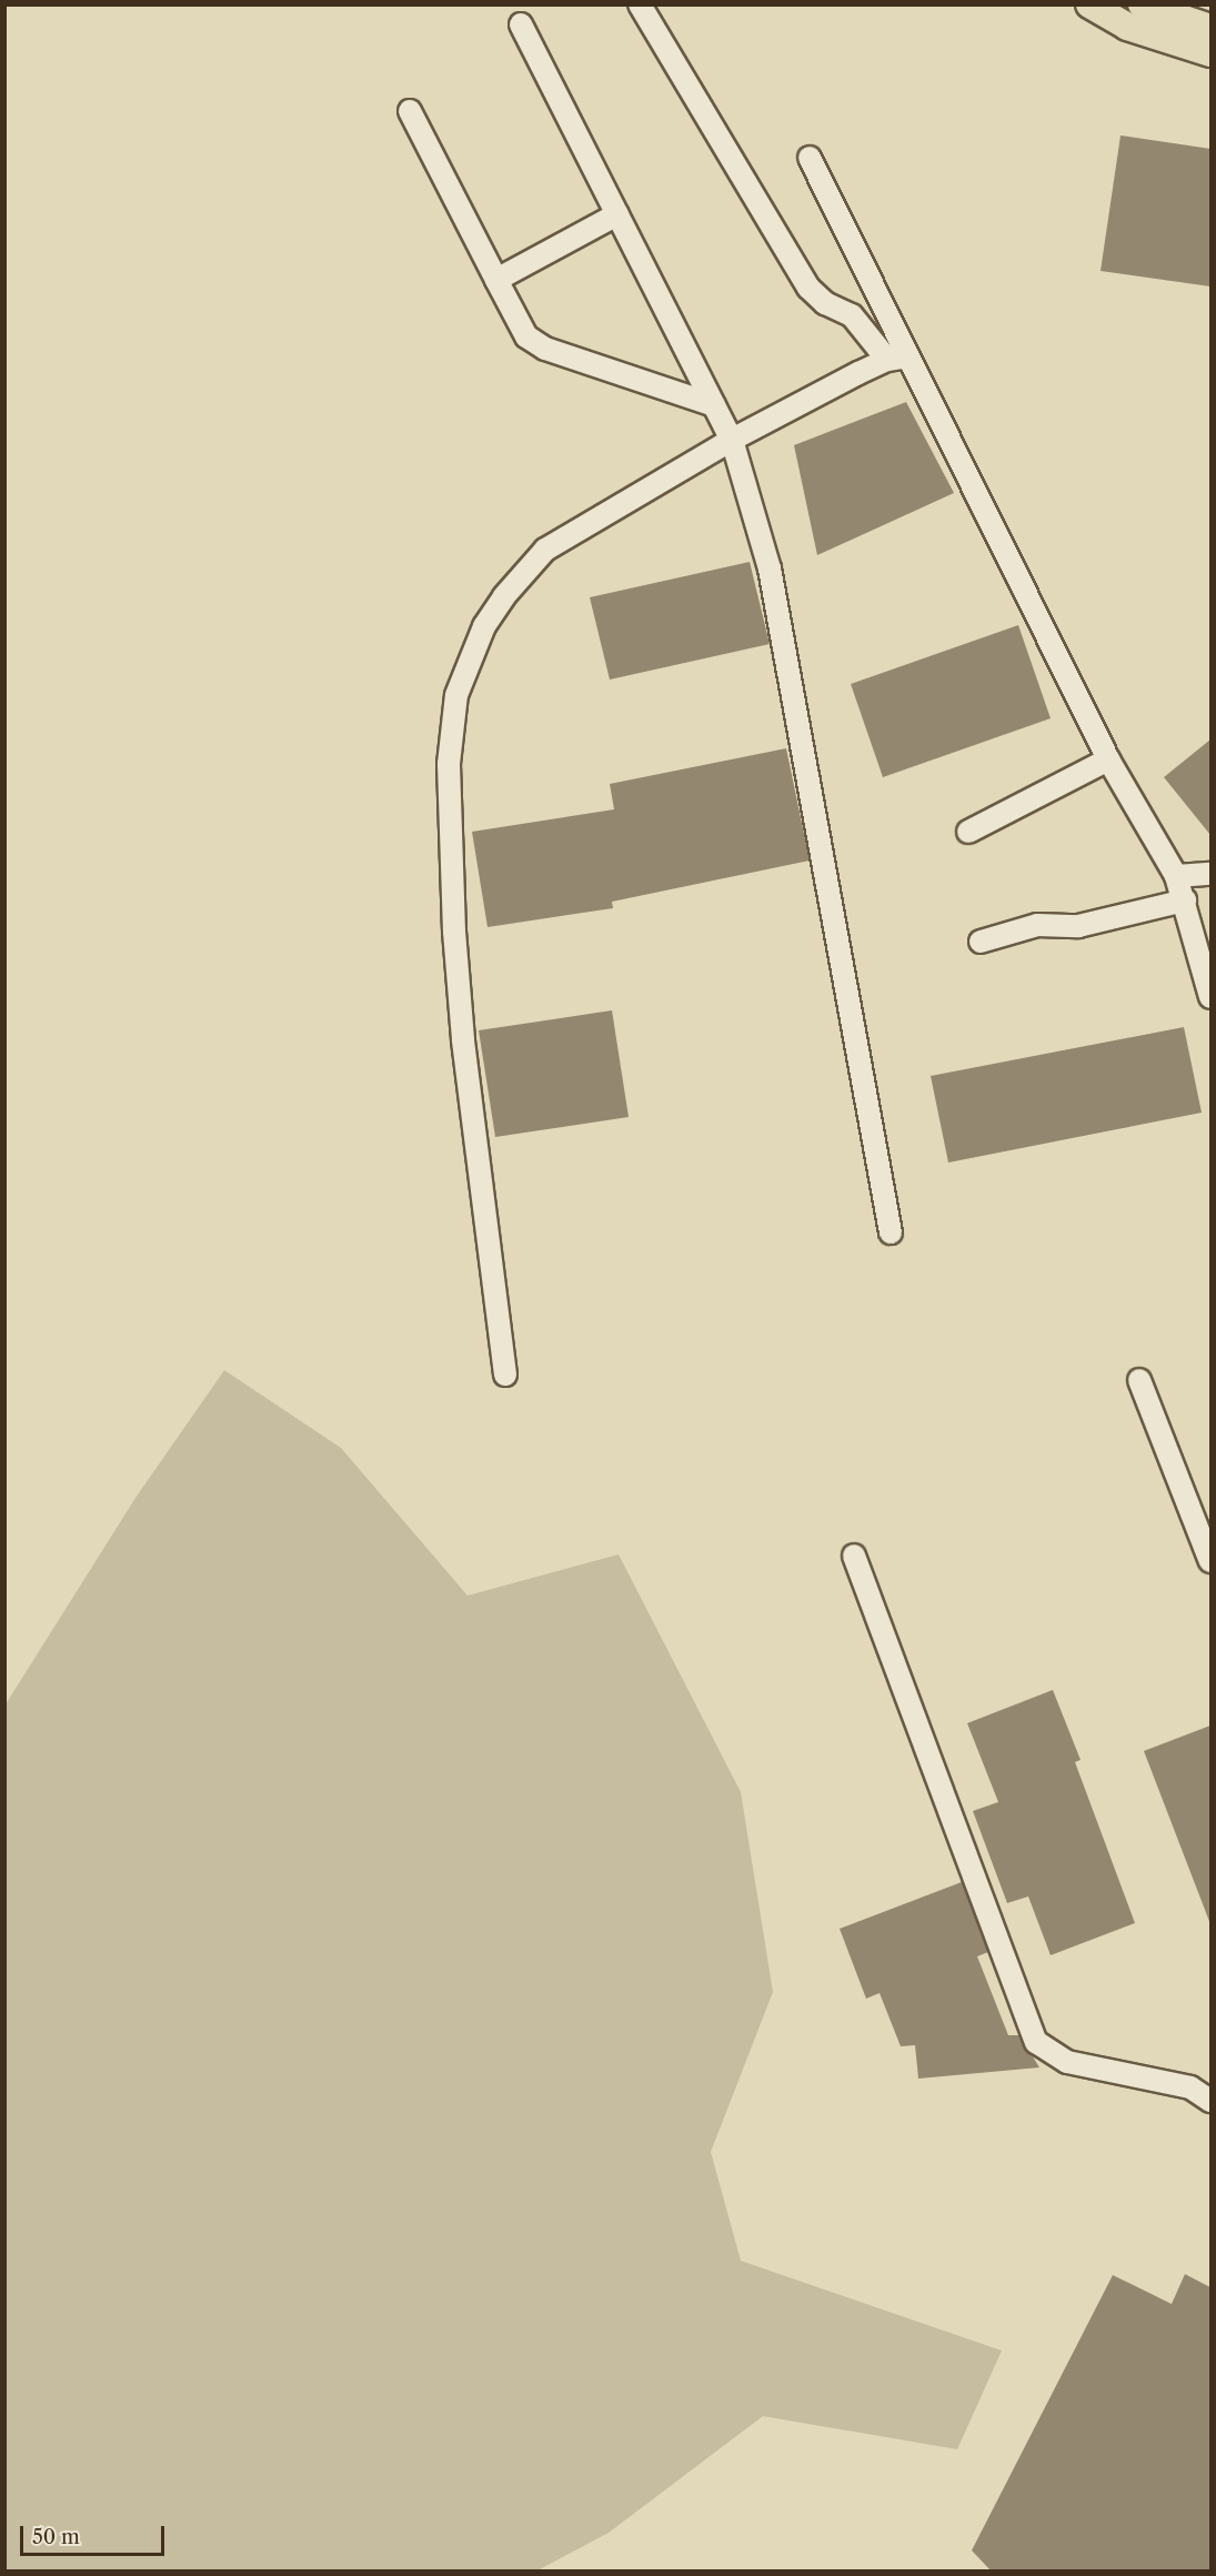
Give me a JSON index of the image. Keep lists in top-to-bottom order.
{
  "scale_bar": "50 m"
}
